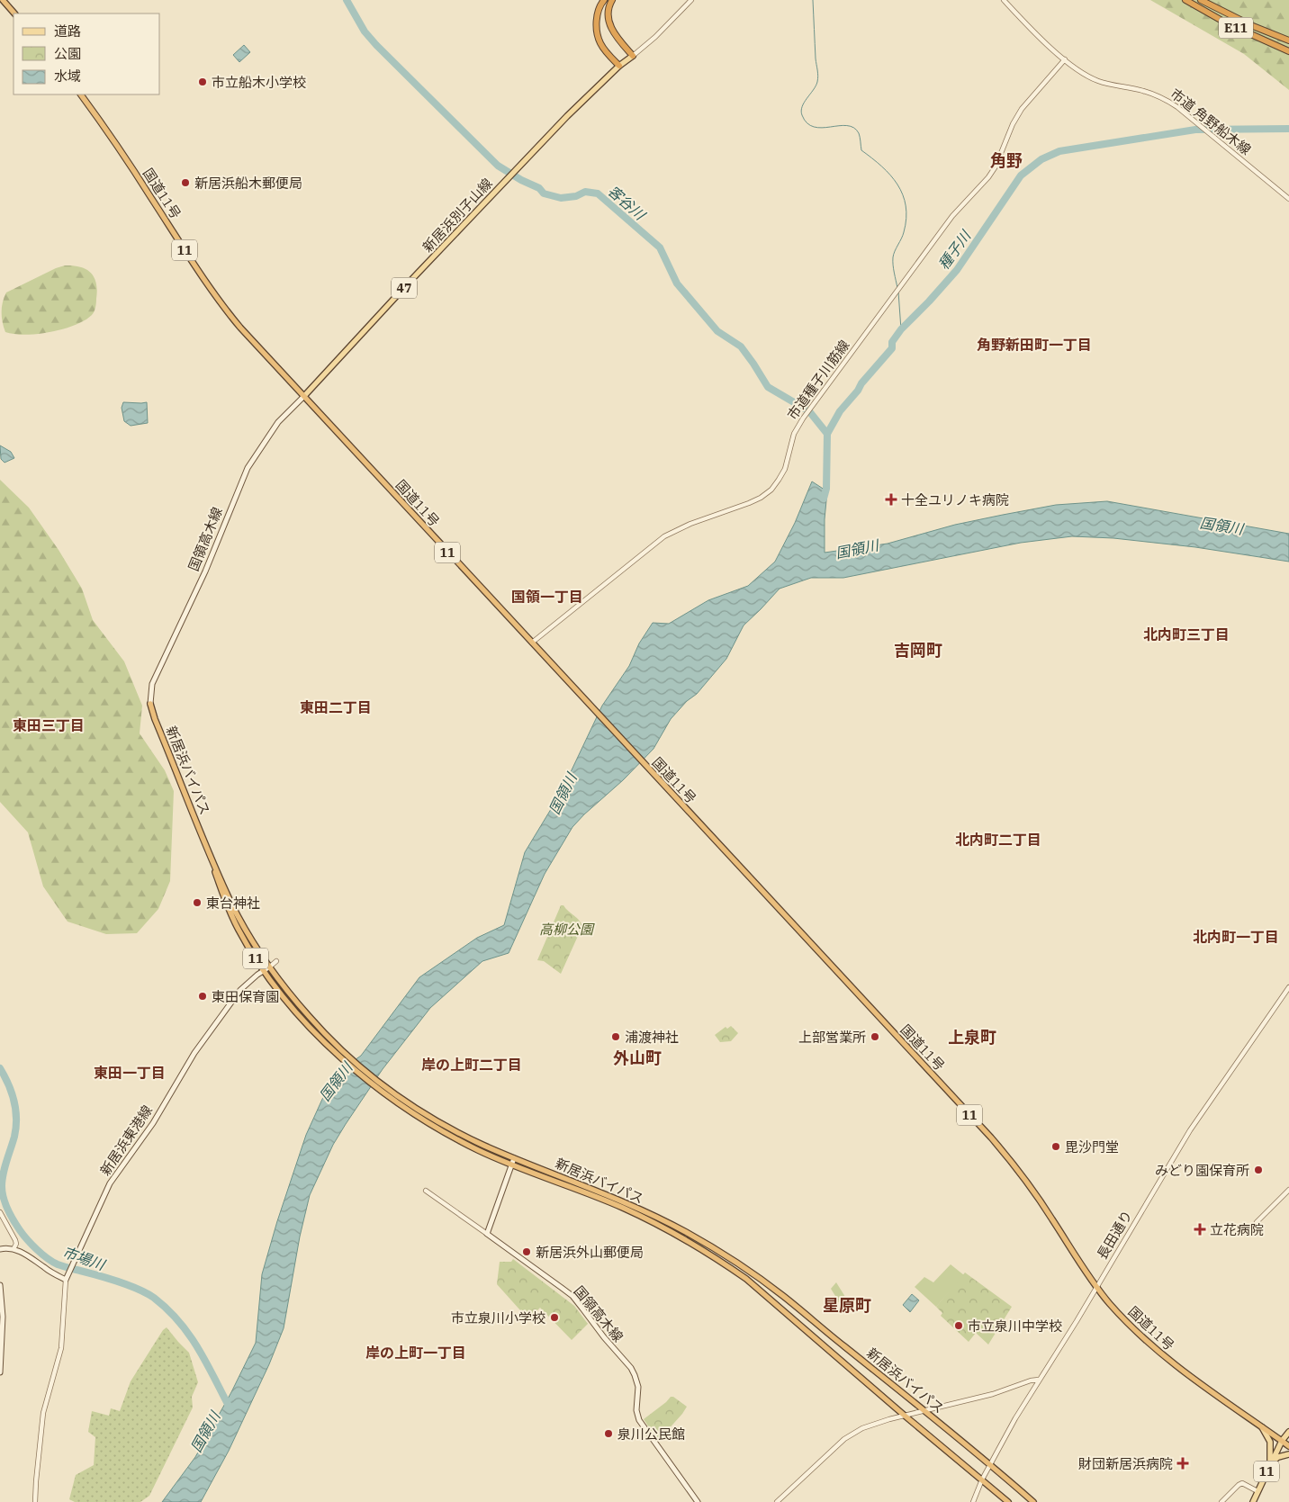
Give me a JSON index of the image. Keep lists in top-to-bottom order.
{
  "streets": {
    "highway": [
      "E11",
      "国道11号",
      "11",
      "新居浜バイパス"
    ],
    "main road": [
      "新居浜別子山線",
      "47",
      "国領高木線",
      "新居浜東港線"
    ],
    "street": ["市道 角野船木線", "市道種子川筋線", "長田通り"]
  },
  "crossings": [
    ["市道 角野船木線", "市道種子川筋線"],
    ["国道11号", "新居浜別子山線"],
    ["国道11号", "11"],
    ["国道11号", "市道種子川筋線"],
    ["国道11号", "国領高木線"],
    ["国道11号", "長田通り"],
    ["新居浜別子山線", "国領高木線"],
    ["国領高木線", "新居浜バイパス"],
    ["新居浜バイパス", "新居浜東港線"],
    ["新居浜バイパス", "長田通り"]
  ],
  "districts": [
    "角野",
    "角野新田町一丁目",
    "国領一丁目",
    "北内町三丁目",
    "吉岡町",
    "東田二丁目",
    "東田三丁目",
    "北内町二丁目",
    "北内町一丁目",
    "上泉町",
    "外山町",
    "岸の上町二丁目",
    "東田一丁目",
    "星原町",
    "岸の上町一丁目"
  ],
  "water": [
    "客谷川",
    "種子川",
    "国領川",
    "市場川"
  ],
  "parks": ["高柳公園"],
  "places": {
    "other": [
      "市立船木小学校",
      "新居浜船木郵便局",
      "東台神社",
      "東田保育園",
      "浦渡神社",
      "上部営業所",
      "毘沙門堂",
      "みどり園保育所",
      "新居浜外山郵便局",
      "市立泉川小学校",
      "市立泉川中学校",
      "泉川公民館"
    ],
    "health": ["十全ユリノキ病院", "立花病院", "財団新居浜病院"]
  },
  "legend": ["道路", "公園", "水域"]
}
